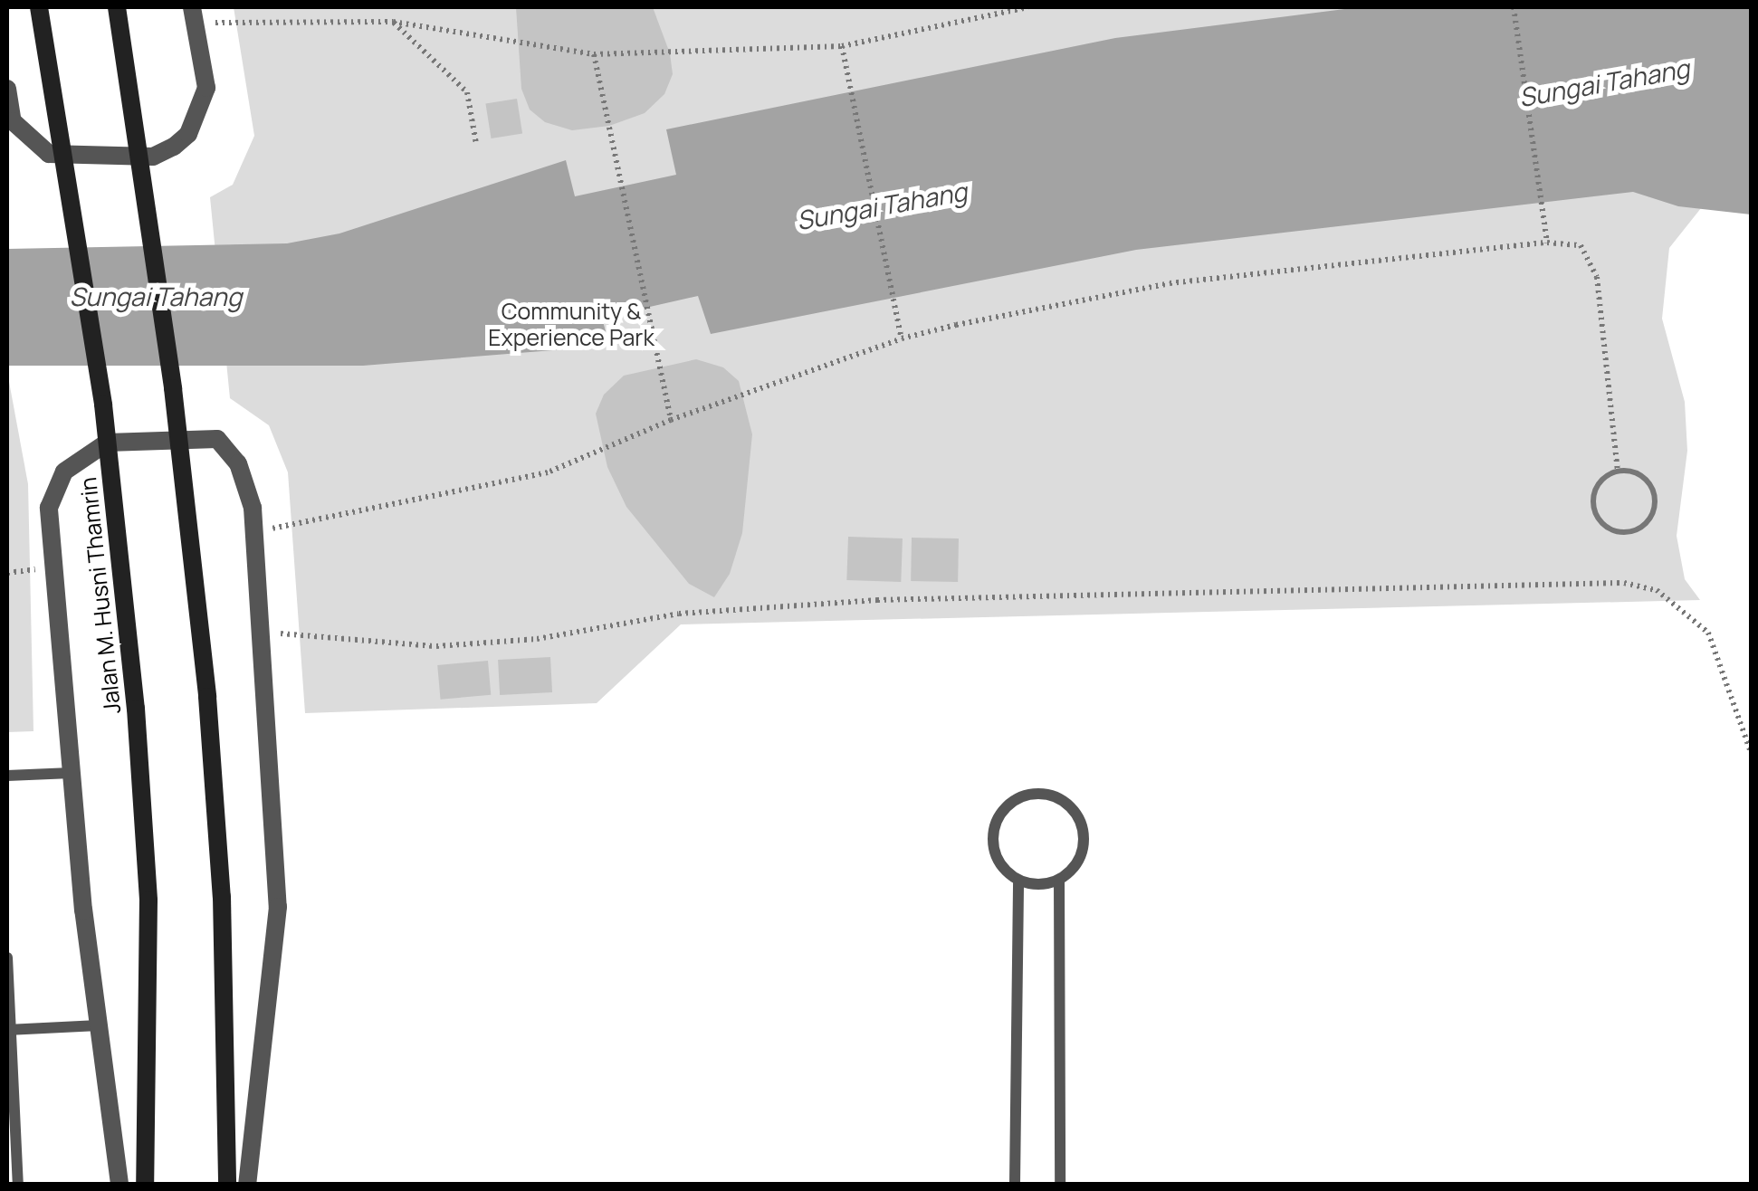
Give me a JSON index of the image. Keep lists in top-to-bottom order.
{
  "streets": {
    "main road": ["Jalan M. Husni Thamrin"]
  },
  "water": ["Sungai Tahang"],
  "parks": ["Community & Experience Park"]
}
